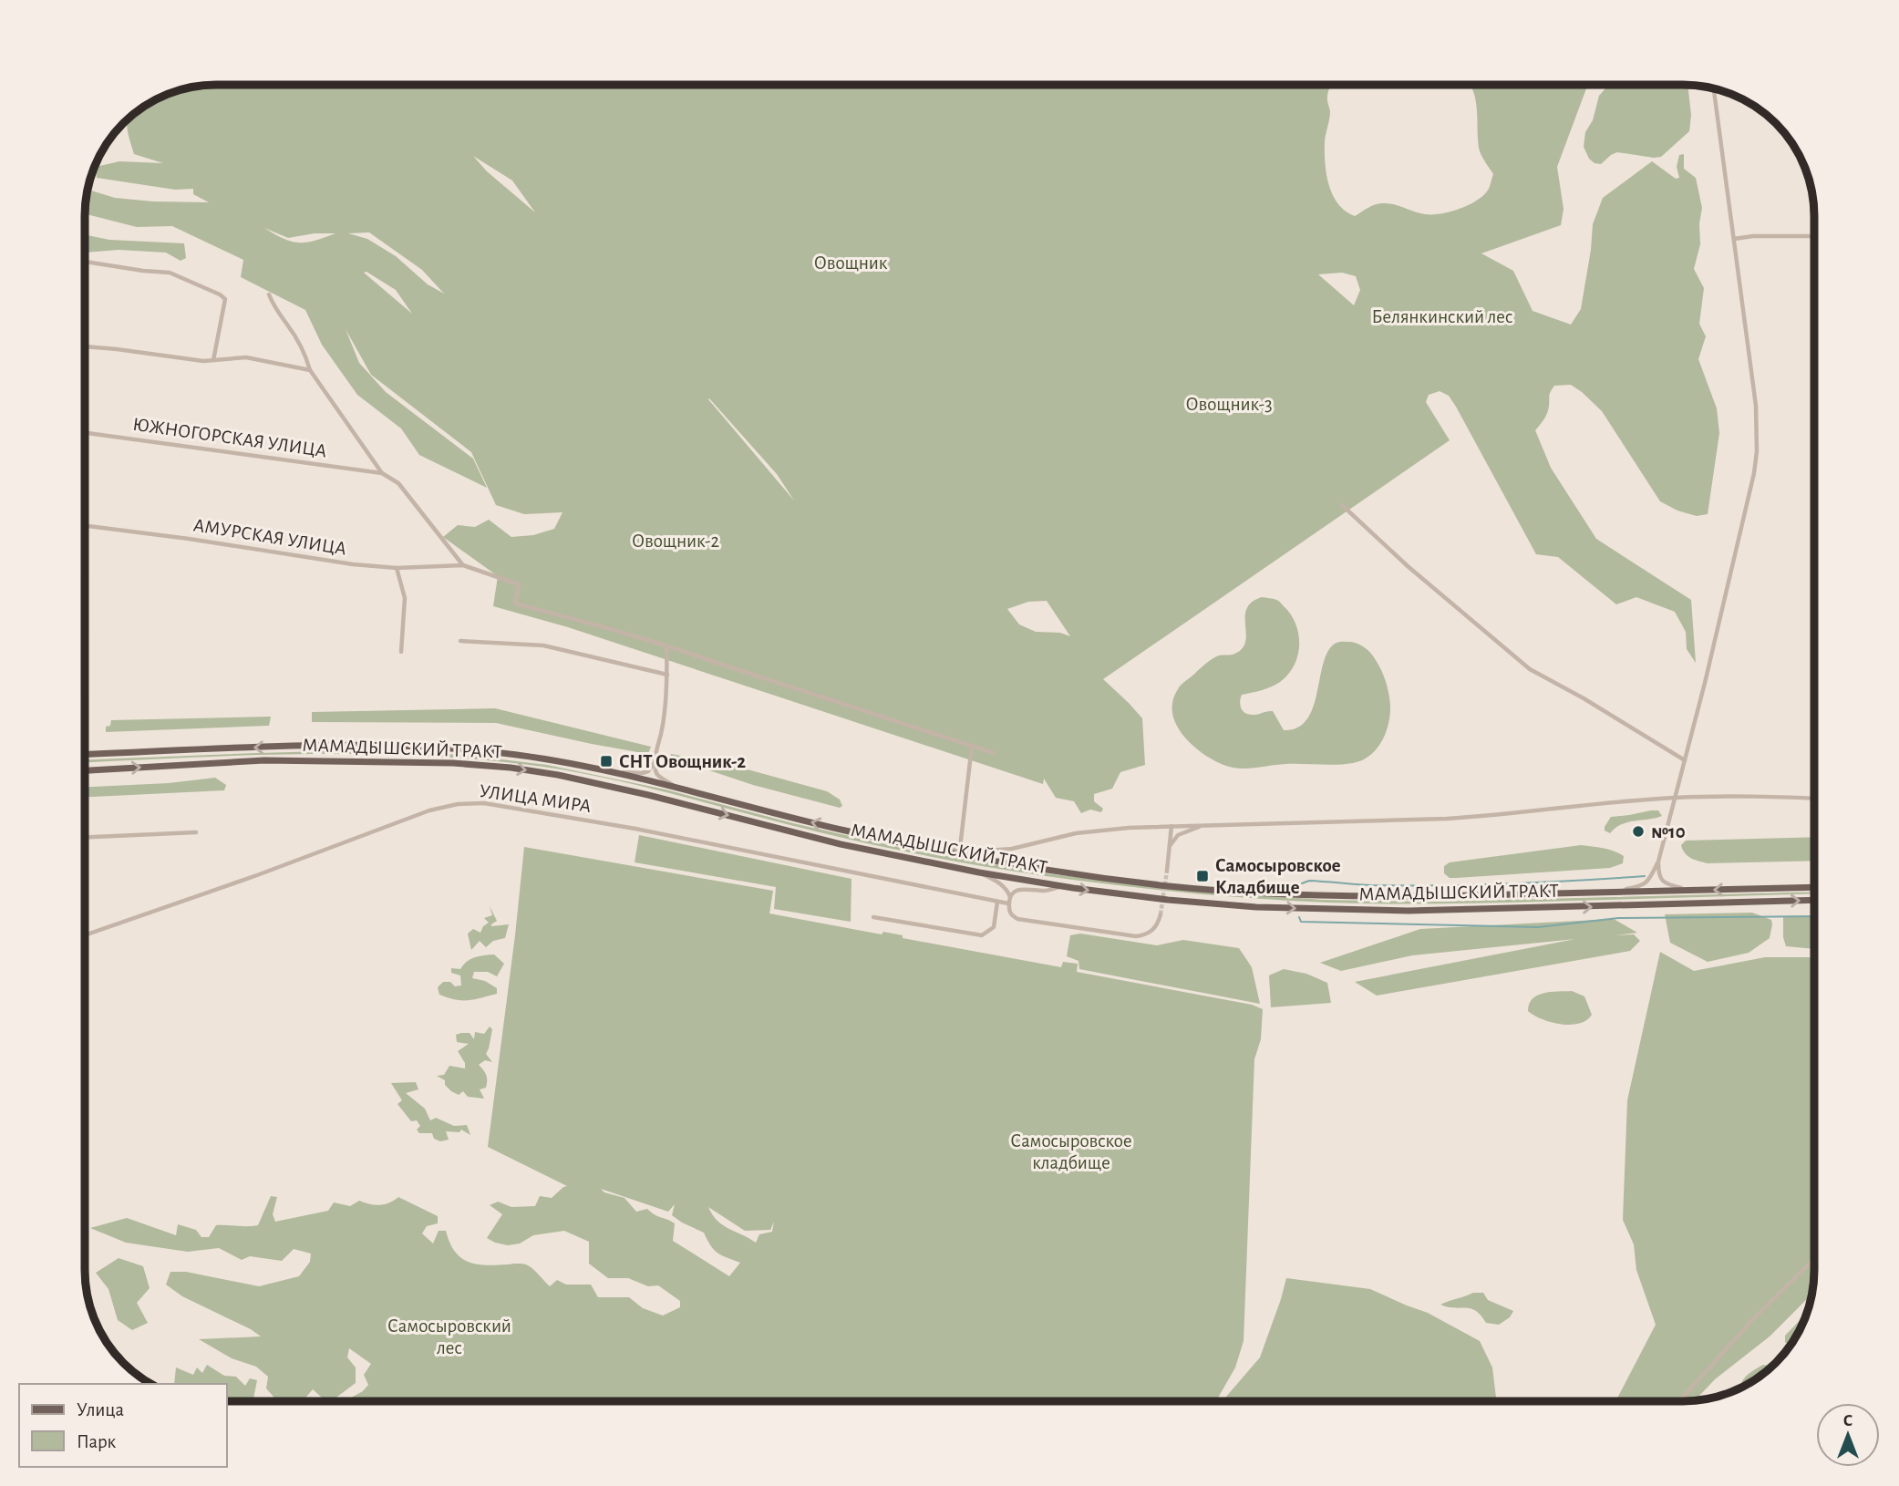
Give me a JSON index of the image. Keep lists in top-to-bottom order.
{
  "streets": {
    "main road": ["МАМАДЫШСКИЙ ТРАКТ"],
    "street": ["ЮЖНОГОРСКАЯ УЛИЦА", "АМУРСКАЯ УЛИЦА", "УЛИЦА МИРА"]
  },
  "parks": [
    "Овощник",
    "Белянкинский лес",
    "Овощник-3",
    "Овощник-2",
    "Самосыровское кладбище",
    "Самосыровский лес"
  ],
  "places": {
    "transit": ["СНТ Овощник-2", "Самосыровское Кладбище"],
    "other": ["№10"]
  },
  "legend": ["Улица", "Парк"],
  "north": "top"
}
